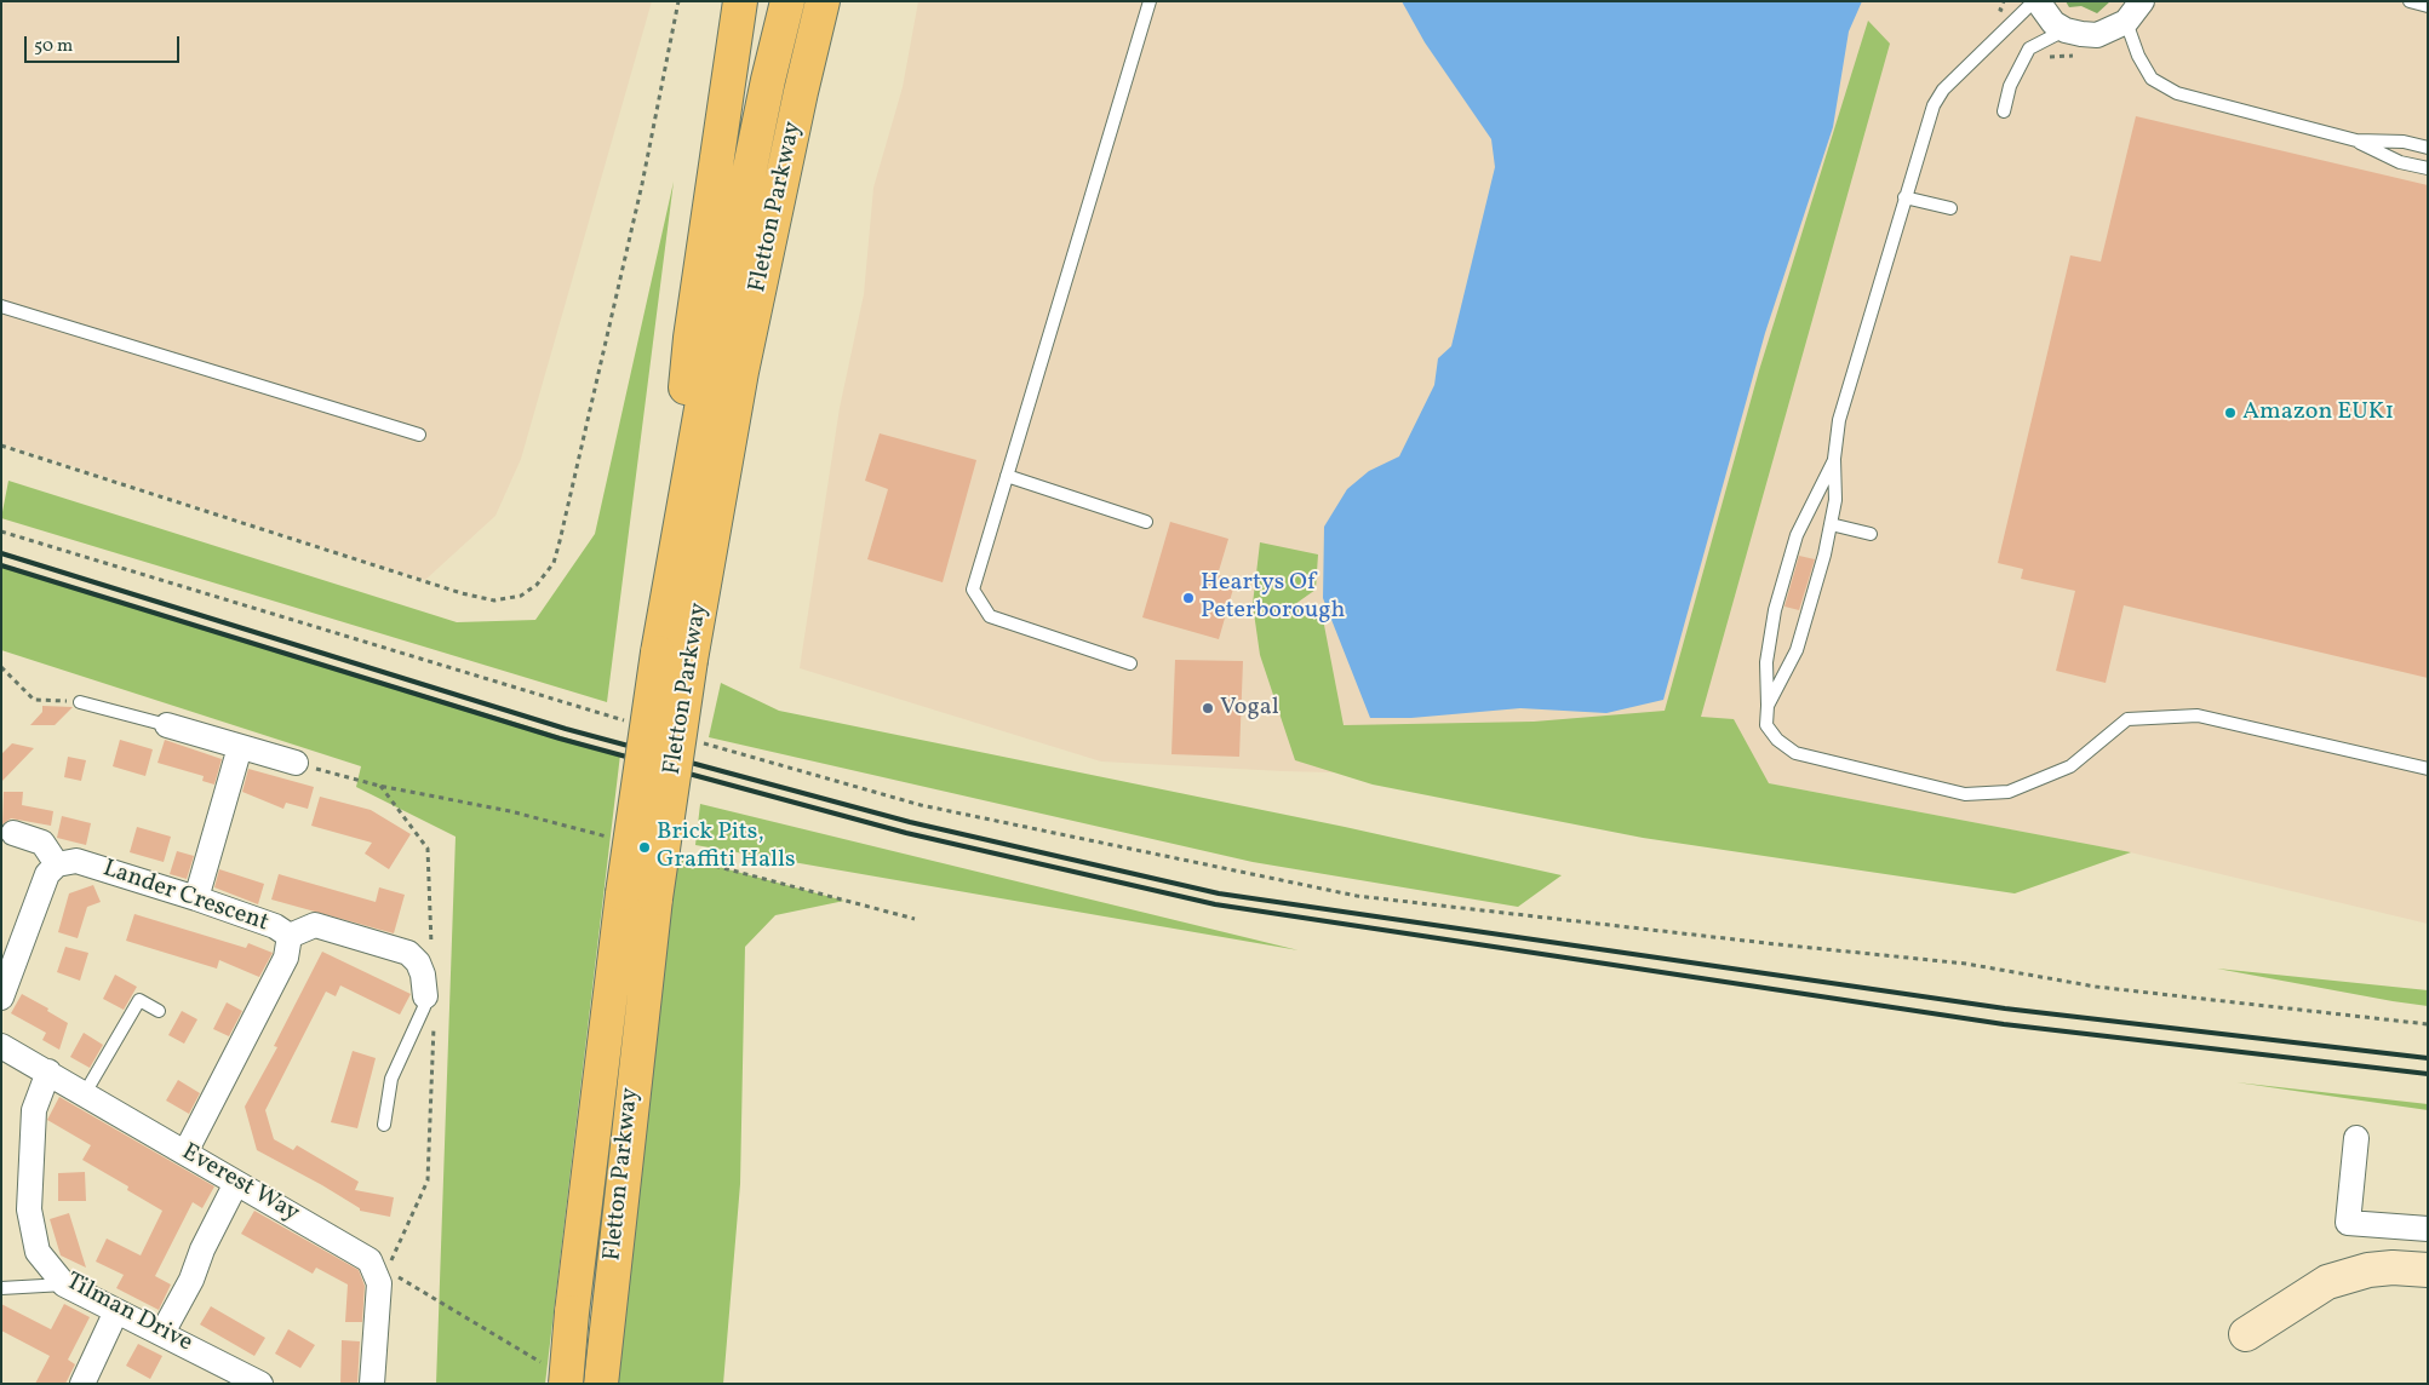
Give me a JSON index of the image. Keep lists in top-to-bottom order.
{
  "streets": {
    "highway": ["Fletton Parkway"],
    "street": ["Lander Crescent", "Everest Way", "Tilman Drive"]
  },
  "crossings": [
    ["Lander Crescent", "Everest Way"],
    ["Everest Way", "Tilman Drive"]
  ],
  "places": [
    "Amazon EUK1",
    "Heartys Of Peterborough",
    "Vogal",
    "Brick Pits, Graffiti Halls"
  ],
  "scale_bar": "50 m"
}
